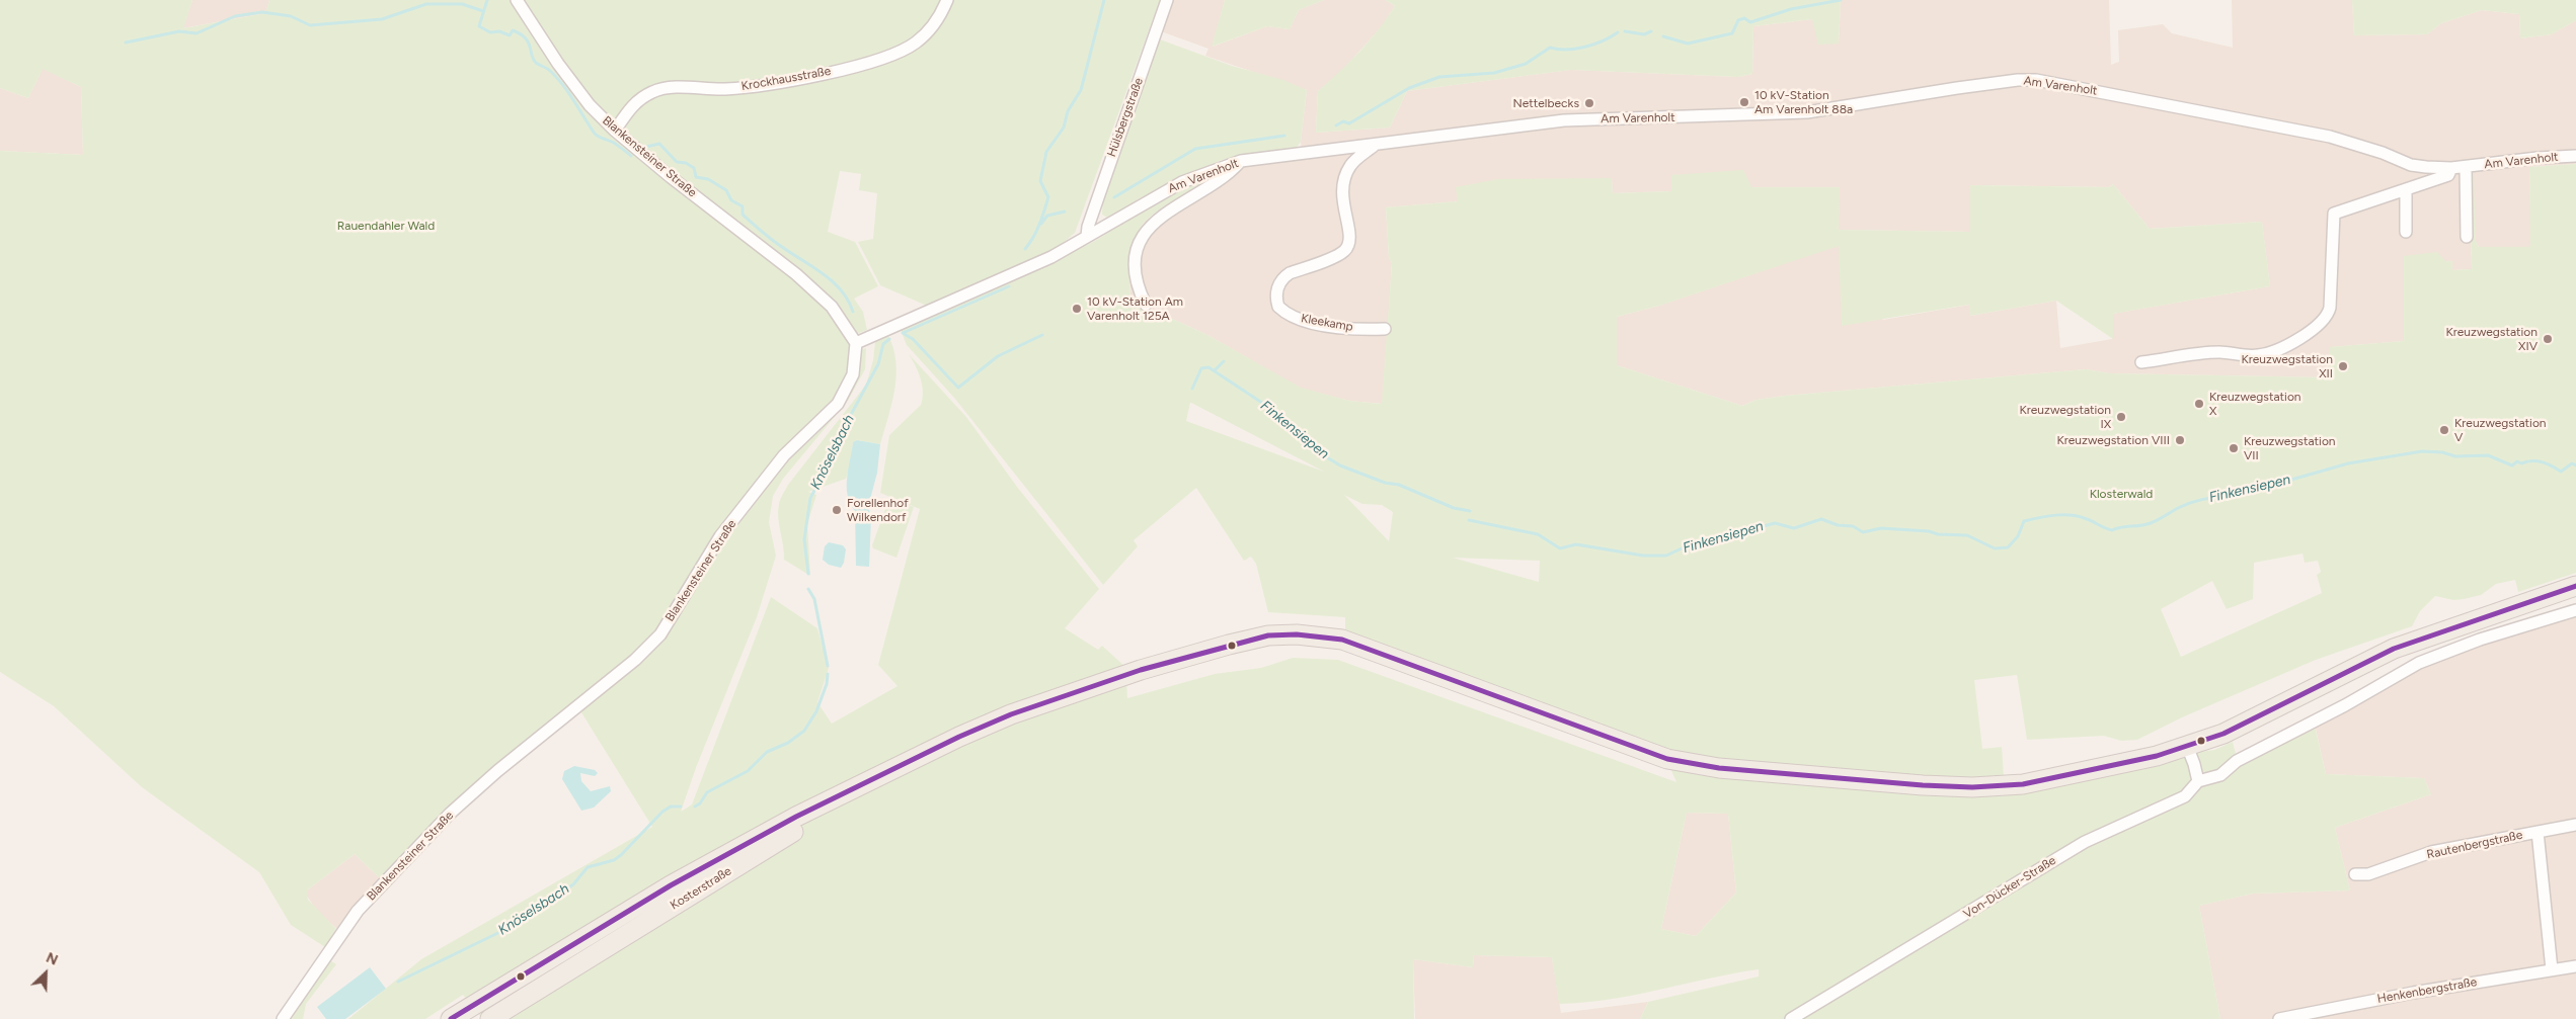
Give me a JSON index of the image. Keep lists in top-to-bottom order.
{
  "streets": {
    "main road": ["Kosterstraße"],
    "street": [
      "Krockhausstraße",
      "Am Varenholt",
      "Hülsbergstraße",
      "Blankensteiner Straße",
      "Kleekamp",
      "Rautenbergstraße",
      "Von-Dücker-Straße",
      "Henkenbergstraße"
    ]
  },
  "crossings": [
    ["Krockhausstraße", "Blankensteiner Straße"],
    ["Am Varenholt", "Hülsbergstraße"],
    ["Am Varenholt", "Blankensteiner Straße"],
    ["Am Varenholt", "Kleekamp"],
    ["Rautenbergstraße", "Henkenbergstraße"]
  ],
  "water": ["Finkensiepen", "Knöselsbach"],
  "parks": ["Rauendahler Wald", "Klosterwald"],
  "places": [
    "10 kV-Station Am Varenholt 88a",
    "Nettelbecks",
    "10 kV-Station Am Varenholt 125A",
    "Kreuzwegstation XIV",
    "Kreuzwegstation XII",
    "Kreuzwegstation X",
    "Kreuzwegstation IX",
    "Kreuzwegstation V",
    "Kreuzwegstation VIII",
    "Kreuzwegstation VII",
    "Forellenhof Wilkendorf"
  ],
  "north": "top right"
}
